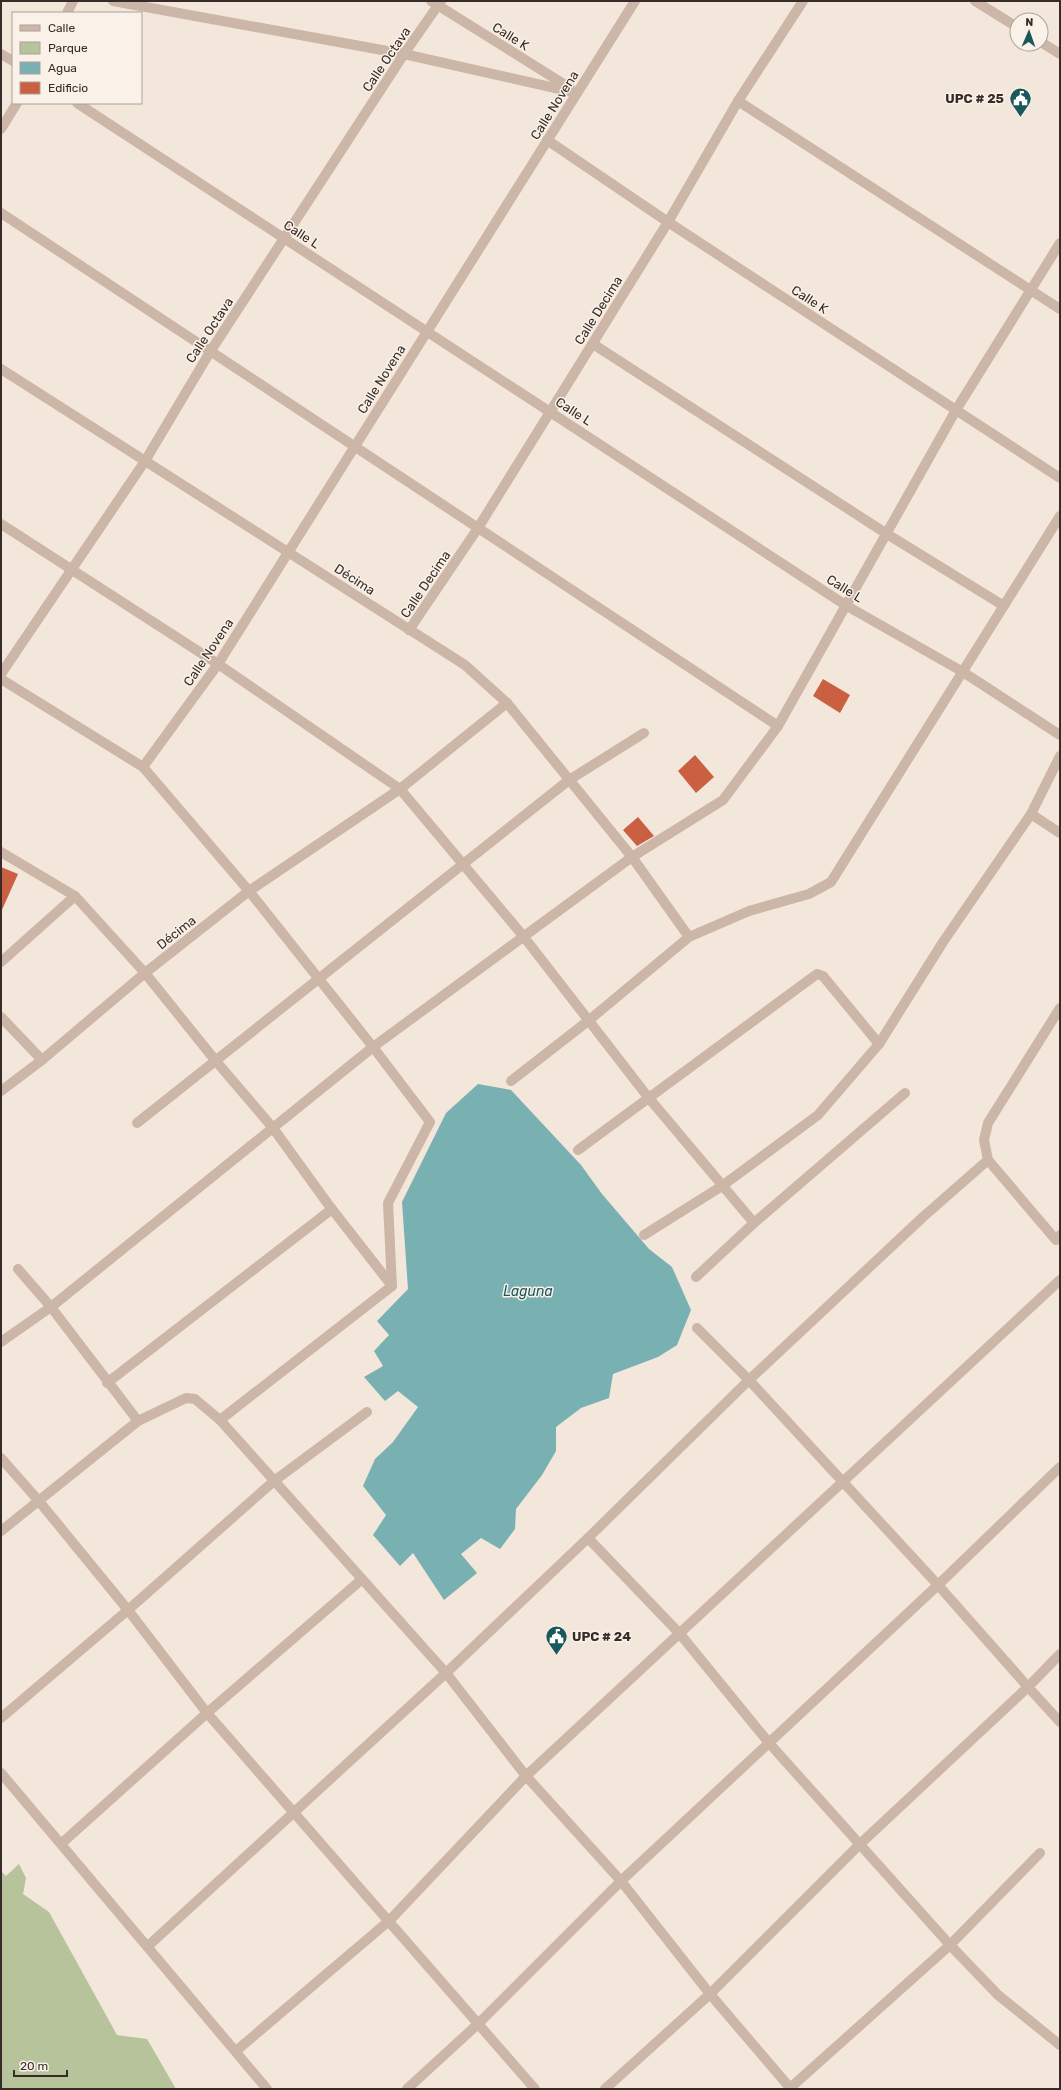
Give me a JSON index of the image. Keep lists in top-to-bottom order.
{
  "streets": {
    "street": [
      "Calle K",
      "Calle Octava",
      "Calle Novena",
      "Calle L",
      "Calle Decima",
      "Décima"
    ]
  },
  "crossings": [
    ["Calle K", "Calle Octava"],
    ["Calle K", "Calle Novena"],
    ["Calle K", "Calle Decima"],
    ["Calle Octava", "Calle L"],
    ["Calle Octava", "Décima"],
    ["Calle Novena", "Calle L"],
    ["Calle Novena", "Décima"],
    ["Calle L", "Calle Decima"],
    ["Calle Decima", "Décima"]
  ],
  "water": ["Laguna"],
  "places": {
    "public building": ["UPC # 25", "UPC # 24"]
  },
  "legend": [
    "Calle",
    "Parque",
    "Agua",
    "Edificio"
  ],
  "scale_bar": "20 m",
  "north": "top"
}
